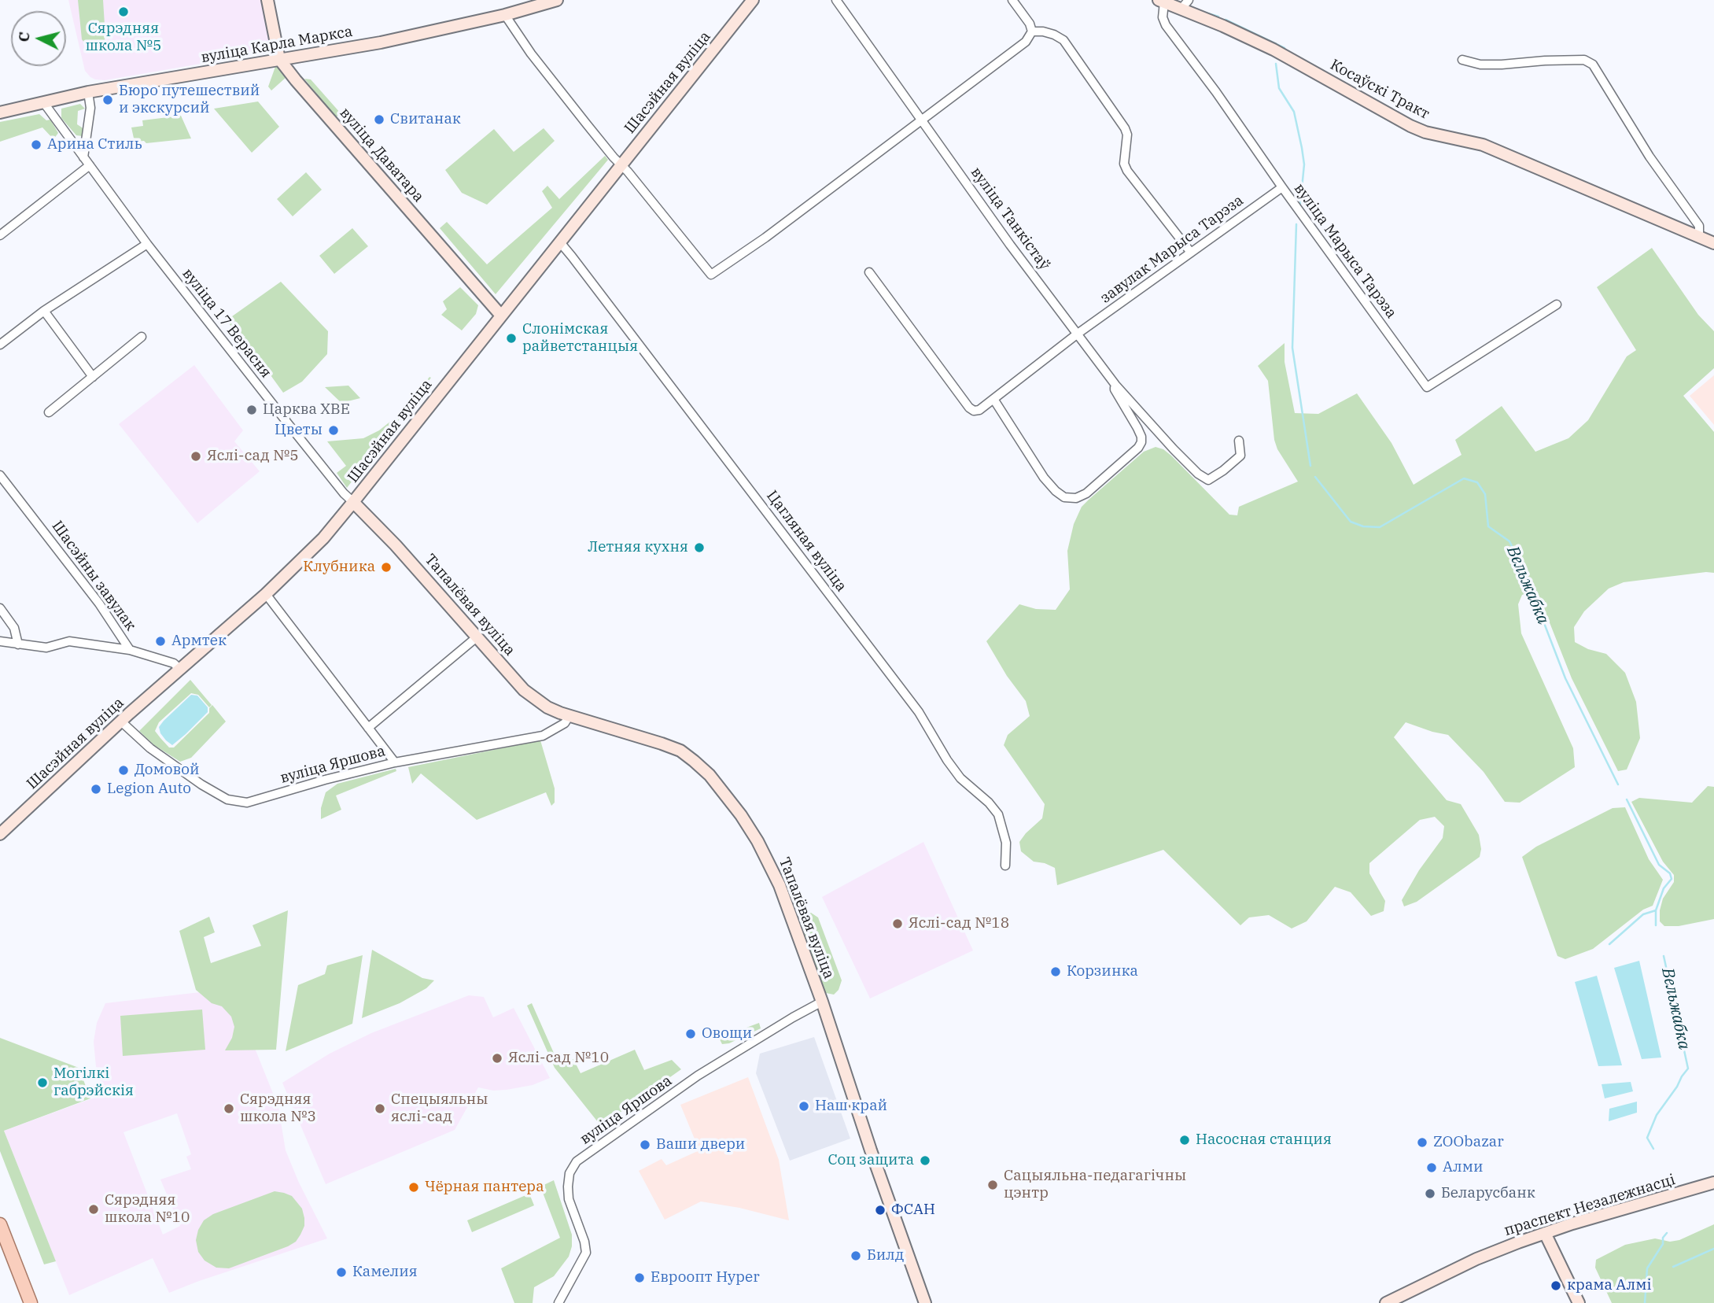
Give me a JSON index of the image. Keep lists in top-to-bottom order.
{
  "streets": {
    "main road": [
      "вуліца Карла Маркса",
      "Шасэйная вуліца",
      "Косаўскі Тракт",
      "вуліца Даватара",
      "Тапалёвая вуліца",
      "праспект Незалежнасці"
    ],
    "street": [
      "вуліца Танкістаў",
      "завулак Марыса Тарэза",
      "вуліца Марыса Тарэза",
      "вуліца 17 Верасня",
      "Цагляная вуліца",
      "Шасэйны завулак",
      "вуліца Яршова"
    ]
  },
  "crossings": [
    ["вуліца Карла Маркса", "вуліца Даватара"],
    ["вуліца Карла Маркса", "вуліца 17 Верасня"],
    ["Шасэйная вуліца", "вуліца Даватара"],
    ["Шасэйная вуліца", "вуліца 17 Верасня"],
    ["Шасэйная вуліца", "Цагляная вуліца"],
    ["Шасэйная вуліца", "Шасэйны завулак"],
    ["Шасэйная вуліца", "Тапалёвая вуліца"],
    ["Шасэйная вуліца", "вуліца Яршова"],
    ["Косаўскі Тракт", "вуліца Марыса Тарэза"],
    ["вуліца Танкістаў", "завулак Марыса Тарэза"],
    ["завулак Марыса Тарэза", "вуліца Марыса Тарэза"],
    ["вуліца 17 Верасня", "Тапалёвая вуліца"],
    ["Тапалёвая вуліца", "вуліца Яршова"]
  ],
  "water": ["Вельжабка"],
  "places": [
    "Сярэдняя школа №5",
    "Бюро путешествий и экскурсий",
    "Свитанак",
    "Арина Стиль",
    "Слонімская райветстанцыя",
    "Царква ХВЕ",
    "Цветы",
    "Яслі-сад №5",
    "Летняя кухня",
    "Клубника",
    "Армтек",
    "Домовой",
    "Legion Auto",
    "Яслі-сад №18",
    "Корзинка",
    "Овощи",
    "Яслі-сад №10",
    "Могілкі габрэйскія",
    "Наш край",
    "Сярэдняя школа №3",
    "Спецыяльны яслі-сад",
    "Насосная станция",
    "ZOObazar",
    "Ваши двери",
    "Соц защита",
    "Алми",
    "Сацыяльна-педагагічны цэнтр",
    "Чёрная пантера",
    "Беларусбанк",
    "Сярэдняя школа №10",
    "ФСАН",
    "Билд",
    "Камелия",
    "Евроопт Hyper",
    "крама Алмі"
  ],
  "north": "left"
}
